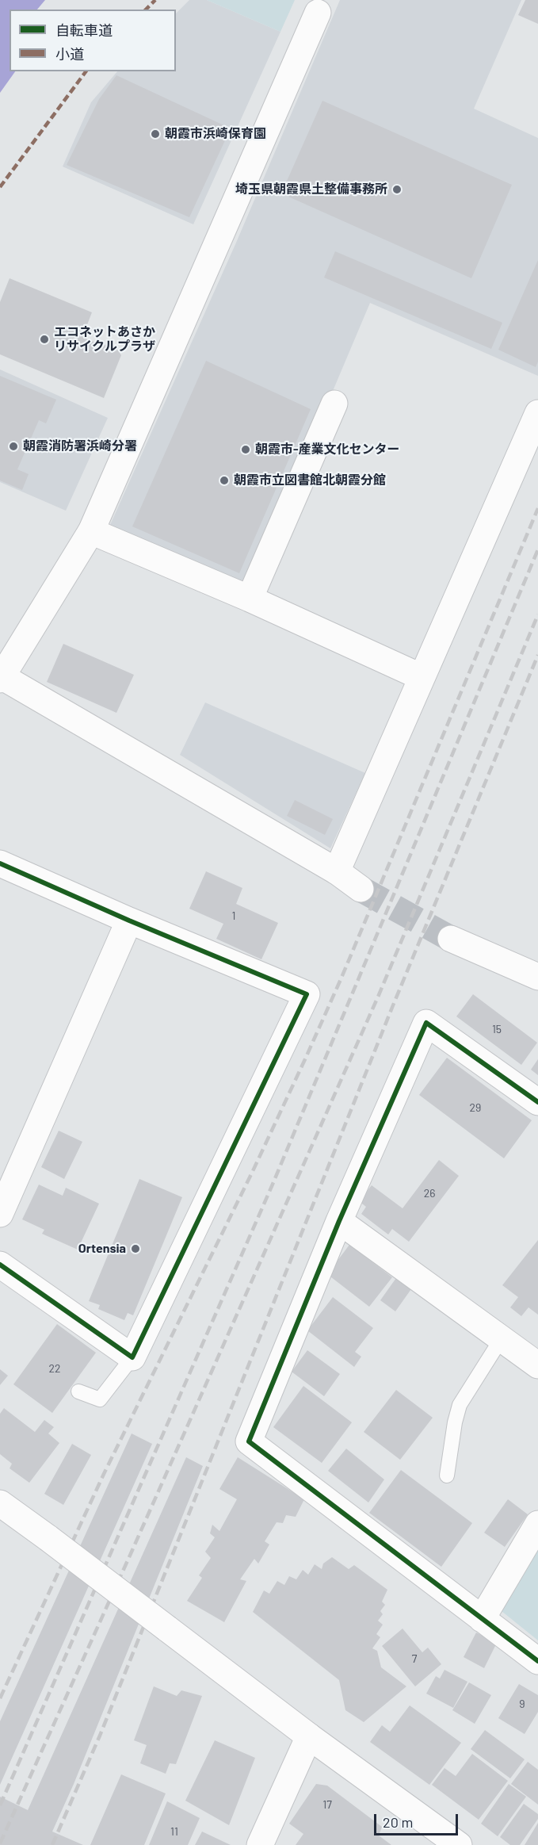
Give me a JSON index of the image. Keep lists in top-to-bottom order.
{
  "places": [
    "朝霞市浜崎保育園",
    "埼玉県朝霞県土整備事務所",
    "エコネットあさか リサイクルプラザ",
    "朝霞消防署浜崎分署",
    "朝霞市-産業文化センター",
    "朝霞市立図書館北朝霞分館",
    "Ortensia"
  ],
  "house_numbers": [
    "1",
    "15",
    "29",
    "26",
    "22",
    "7",
    "9",
    "17",
    "11"
  ],
  "legend": ["自転車道", "小道"],
  "scale_bar": "20 m"
}
